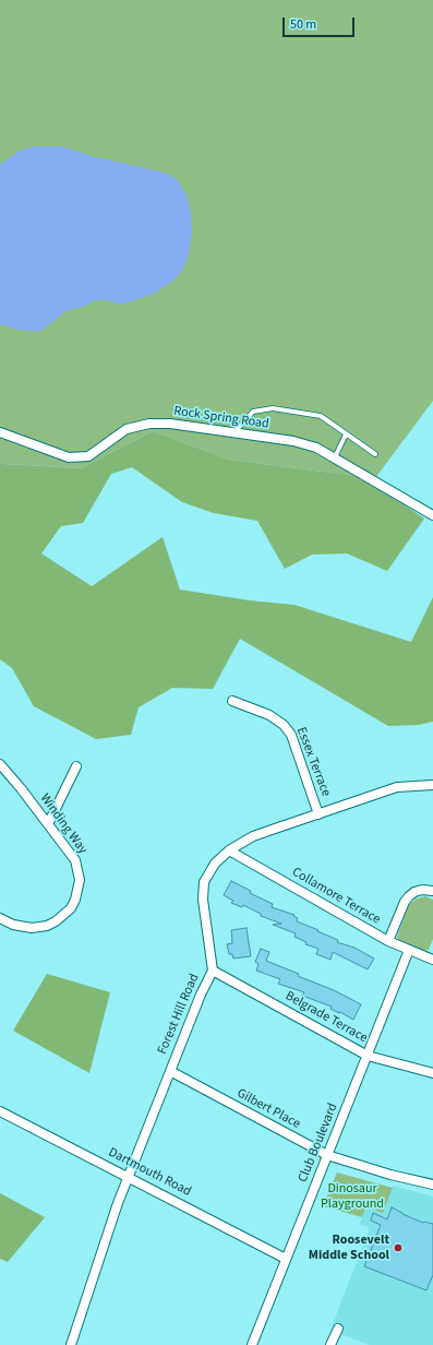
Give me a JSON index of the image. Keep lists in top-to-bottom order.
{
  "streets": {
    "street": [
      "Rock Spring Road",
      "Essex Terrace",
      "Winding Way",
      "Collamore Terrace",
      "Forest Hill Road",
      "Belgrade Terrace",
      "Gilbert Place",
      "Club Boulevard",
      "Dartmouth Road"
    ]
  },
  "crossings": [
    ["Essex Terrace", "Forest Hill Road"],
    ["Collamore Terrace", "Forest Hill Road"],
    ["Collamore Terrace", "Club Boulevard"],
    ["Forest Hill Road", "Belgrade Terrace"],
    ["Forest Hill Road", "Gilbert Place"],
    ["Forest Hill Road", "Dartmouth Road"],
    ["Belgrade Terrace", "Club Boulevard"],
    ["Gilbert Place", "Club Boulevard"],
    ["Club Boulevard", "Dartmouth Road"]
  ],
  "parks": ["Dinosaur Playground"],
  "places": ["Roosevelt Middle School"],
  "scale_bar": "50 m"
}
